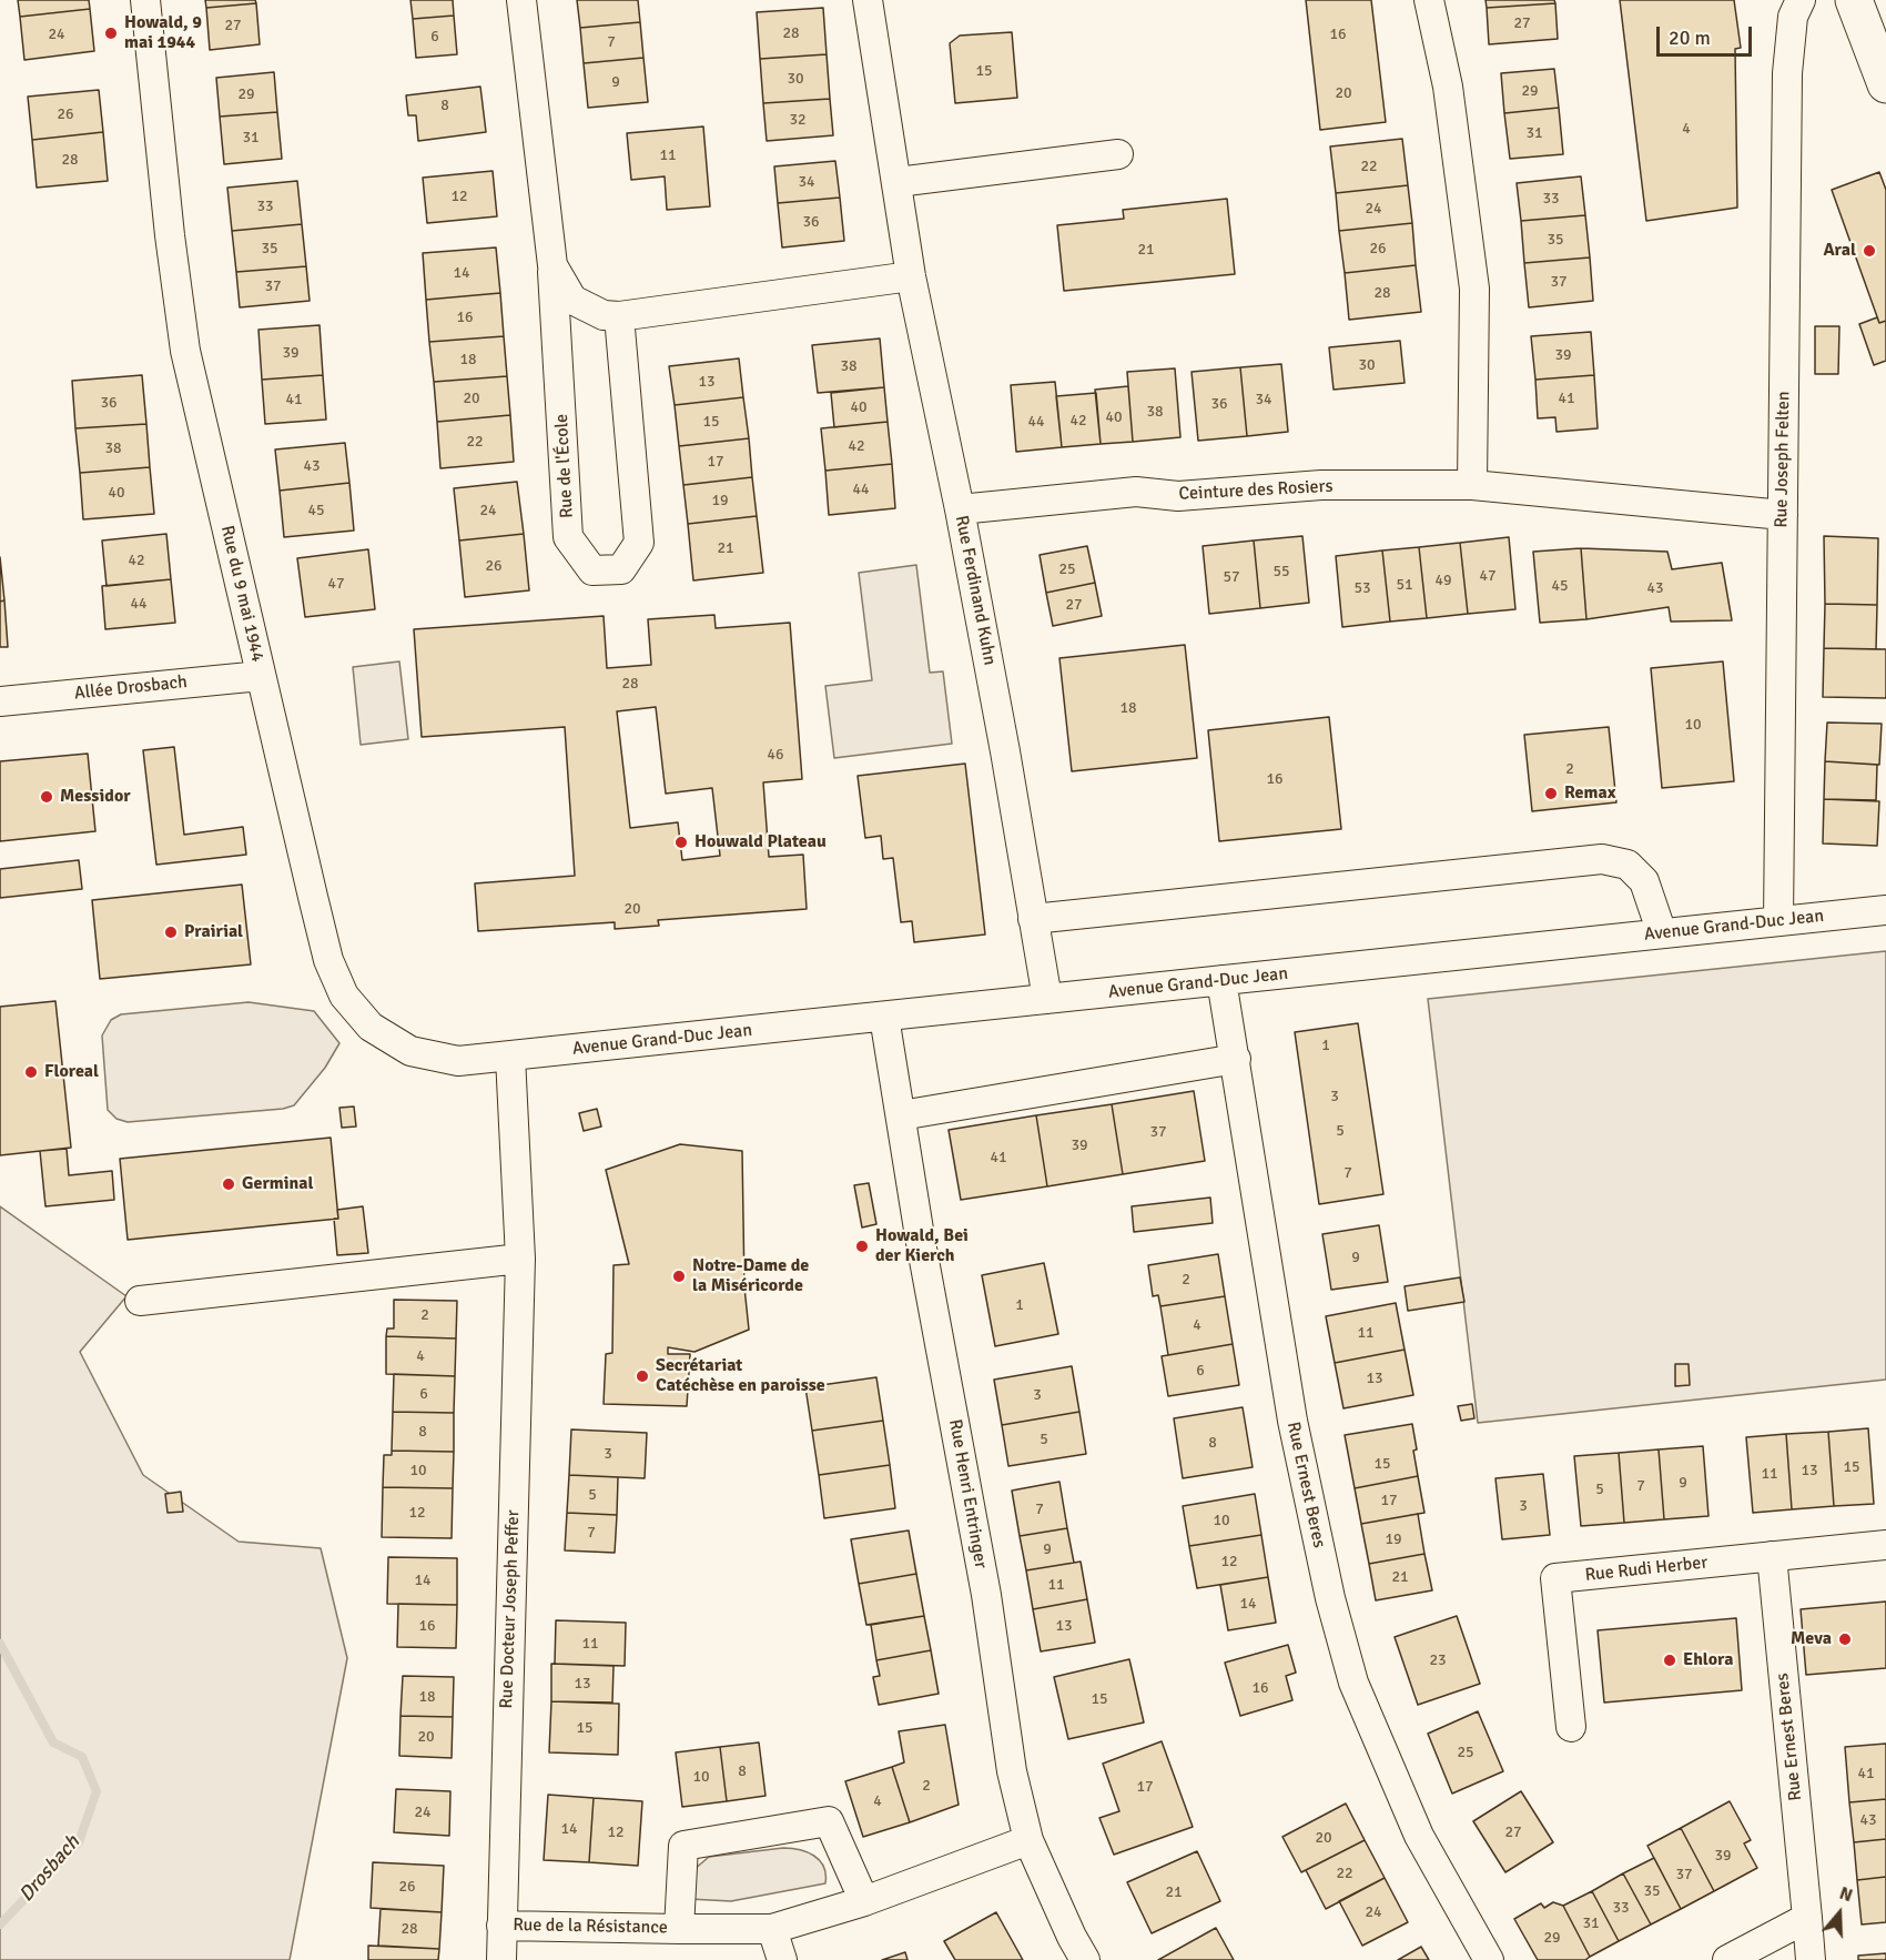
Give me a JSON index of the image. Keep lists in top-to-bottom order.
{
  "streets": {
    "street": [
      "Rue Joseph Felten",
      "Rue de l'École",
      "Ceinture des Rosiers",
      "Rue Ferdinand Kuhn",
      "Rue du 9 mai 1944",
      "Allée Drosbach",
      "Avenue Grand-Duc Jean",
      "Rue Ernest Beres",
      "Rue Henri Entringer",
      "Rue Rudi Herber",
      "Rue Docteur Joseph Peffer",
      "Rue de la Résistance"
    ]
  },
  "crossings": [
    ["Rue Joseph Felten", "Ceinture des Rosiers"],
    ["Rue Joseph Felten", "Avenue Grand-Duc Jean"],
    ["Rue de l'École", "Rue Ferdinand Kuhn"],
    ["Ceinture des Rosiers", "Rue Ferdinand Kuhn"],
    ["Rue Ferdinand Kuhn", "Avenue Grand-Duc Jean"],
    ["Rue du 9 mai 1944", "Allée Drosbach"],
    ["Rue du 9 mai 1944", "Avenue Grand-Duc Jean"],
    ["Rue du 9 mai 1944", "Rue Docteur Joseph Peffer"],
    ["Avenue Grand-Duc Jean", "Rue Ernest Beres"],
    ["Avenue Grand-Duc Jean", "Rue Henri Entringer"],
    ["Avenue Grand-Duc Jean", "Rue Docteur Joseph Peffer"],
    ["Rue Ernest Beres", "Rue Rudi Herber"],
    ["Rue Henri Entringer", "Rue de la Résistance"],
    ["Rue Docteur Joseph Peffer", "Rue de la Résistance"]
  ],
  "water": ["Drosbach"],
  "places": [
    "Howald, 9 mai 1944",
    "Aral",
    "Remax",
    "Messidor",
    "Houwald Plateau",
    "Prairial",
    "Floreal",
    "Germinal",
    "Howald, Bei der Kierch",
    "Notre-Dame de la Miséricorde",
    "Secrétariat Catéchèse en paroisse",
    "Meva",
    "Ehlora"
  ],
  "house_numbers": [
    "27",
    "27",
    "28",
    "24",
    "16",
    "6",
    "7",
    "15",
    "30",
    "9",
    "29",
    "20",
    "29",
    "8",
    "26",
    "32",
    "4",
    "31",
    "31",
    "11",
    "28",
    "22",
    "34",
    "12",
    "33",
    "33",
    "24",
    "36",
    "35",
    "35",
    "26",
    "21",
    "14",
    "37",
    "37",
    "28",
    "16",
    "39",
    "39",
    "18",
    "30",
    "38",
    "13",
    "20",
    "41",
    "41",
    "34",
    "36",
    "36",
    "40",
    "38",
    "40",
    "42",
    "15",
    "44",
    "22",
    "42",
    "38",
    "17",
    "43",
    "44",
    "40",
    "19",
    "45",
    "24",
    "21",
    "42",
    "26",
    "25",
    "55",
    "47",
    "57",
    "49",
    "47",
    "51",
    "45",
    "53",
    "43",
    "44",
    "27",
    "28",
    "18",
    "10",
    "46",
    "2",
    "16",
    "20",
    "1",
    "3",
    "5",
    "37",
    "39",
    "41",
    "7",
    "9",
    "2",
    "1",
    "2",
    "4",
    "11",
    "4",
    "6",
    "13",
    "6",
    "3",
    "8",
    "5",
    "8",
    "3",
    "15",
    "15",
    "10",
    "13",
    "11",
    "9",
    "7",
    "5",
    "5",
    "17",
    "3",
    "7",
    "12",
    "10",
    "7",
    "19",
    "9",
    "12",
    "21",
    "14",
    "11",
    "14",
    "16",
    "13",
    "11",
    "23",
    "13",
    "16",
    "18",
    "15",
    "15",
    "20",
    "25",
    "8",
    "41",
    "10",
    "2",
    "17",
    "4",
    "24",
    "43",
    "14",
    "12",
    "27",
    "20",
    "39",
    "22",
    "37",
    "26",
    "35",
    "21",
    "33",
    "24",
    "31",
    "28",
    "29"
  ],
  "scale_bar": "20 m",
  "north": "top"
}
